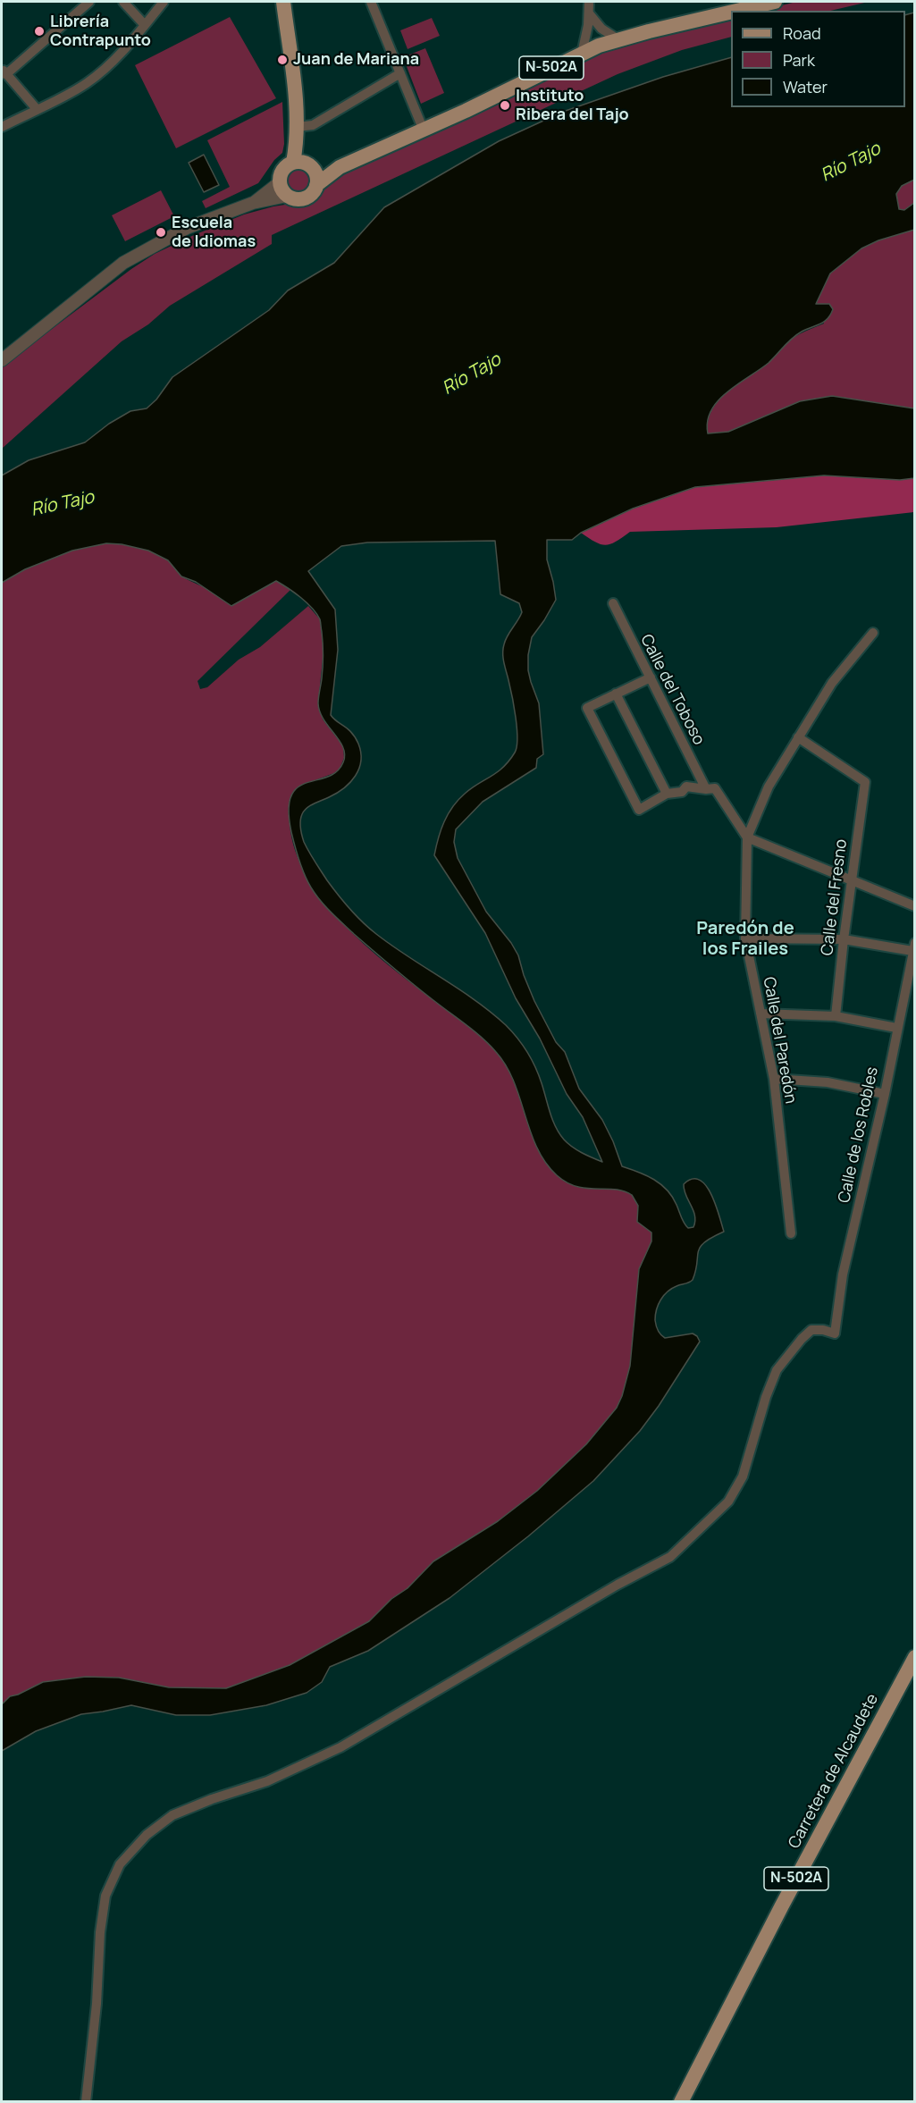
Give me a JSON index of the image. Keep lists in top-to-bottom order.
{
  "streets": {
    "main road": ["N-502A", "Carretera de Alcaudete"],
    "street": [
      "Calle del Toboso",
      "Calle del Fresno",
      "Calle del Paredón",
      "Calle de los Robles"
    ]
  },
  "crossings": [
    ["Calle del Fresno", "Calle del Paredón"]
  ],
  "districts": ["Paredón de los Frailes"],
  "water": ["Río Tajo"],
  "places": [
    "Librería Contrapunto",
    "Juan de Mariana",
    "Instituto Ribera del Tajo",
    "Escuela de Idiomas"
  ],
  "legend": ["Road", "Park", "Water"]
}
